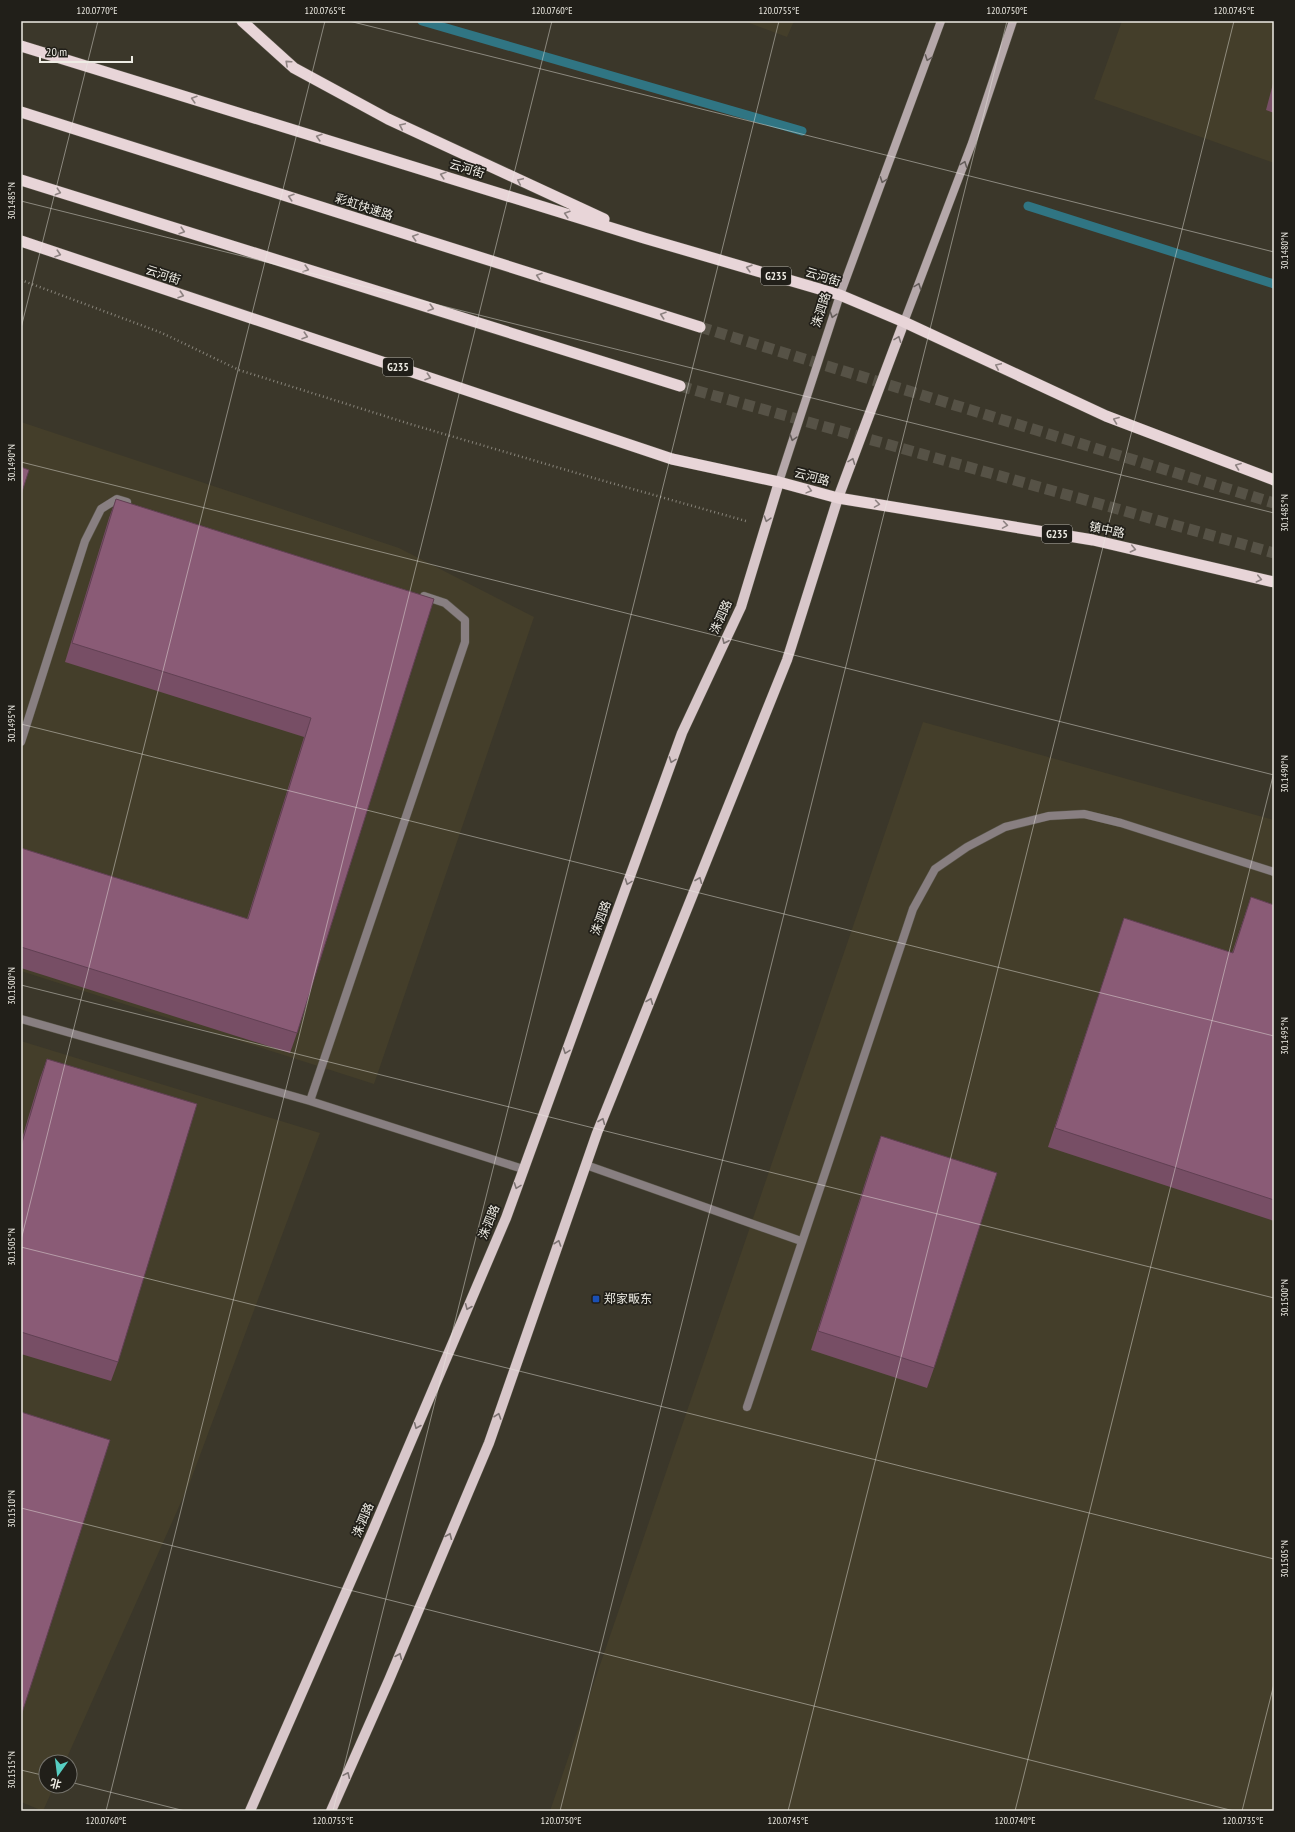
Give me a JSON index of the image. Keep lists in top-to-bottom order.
{
  "streets": {
    "highway": [
      "云河街",
      "彩虹快速路",
      "G235",
      "云河路",
      "镇中路"
    ],
    "main road": ["洙泗路"]
  },
  "crossings": [
    ["云河街", "G235"],
    ["云河街", "洙泗路"],
    ["云河街", "云河路"],
    ["洙泗路", "云河路"],
    ["云河路", "镇中路"]
  ],
  "one_way": ["云河路", "镇中路"],
  "places": {
    "transit": ["郑家畈东"]
  },
  "scale_bar": "20 m",
  "north": "bottom",
  "coordinates": [
    "120.0770°E",
    "120.0765°E",
    "120.0760°E",
    "120.0755°E",
    "120.0750°E",
    "120.0745°E",
    "30.1485°N",
    "30.1480°N",
    "30.1490°N",
    "30.1495°N",
    "30.1500°N",
    "30.1505°N",
    "30.1510°N",
    "30.1515°N",
    "120.0740°E",
    "120.0735°E"
  ]
}
